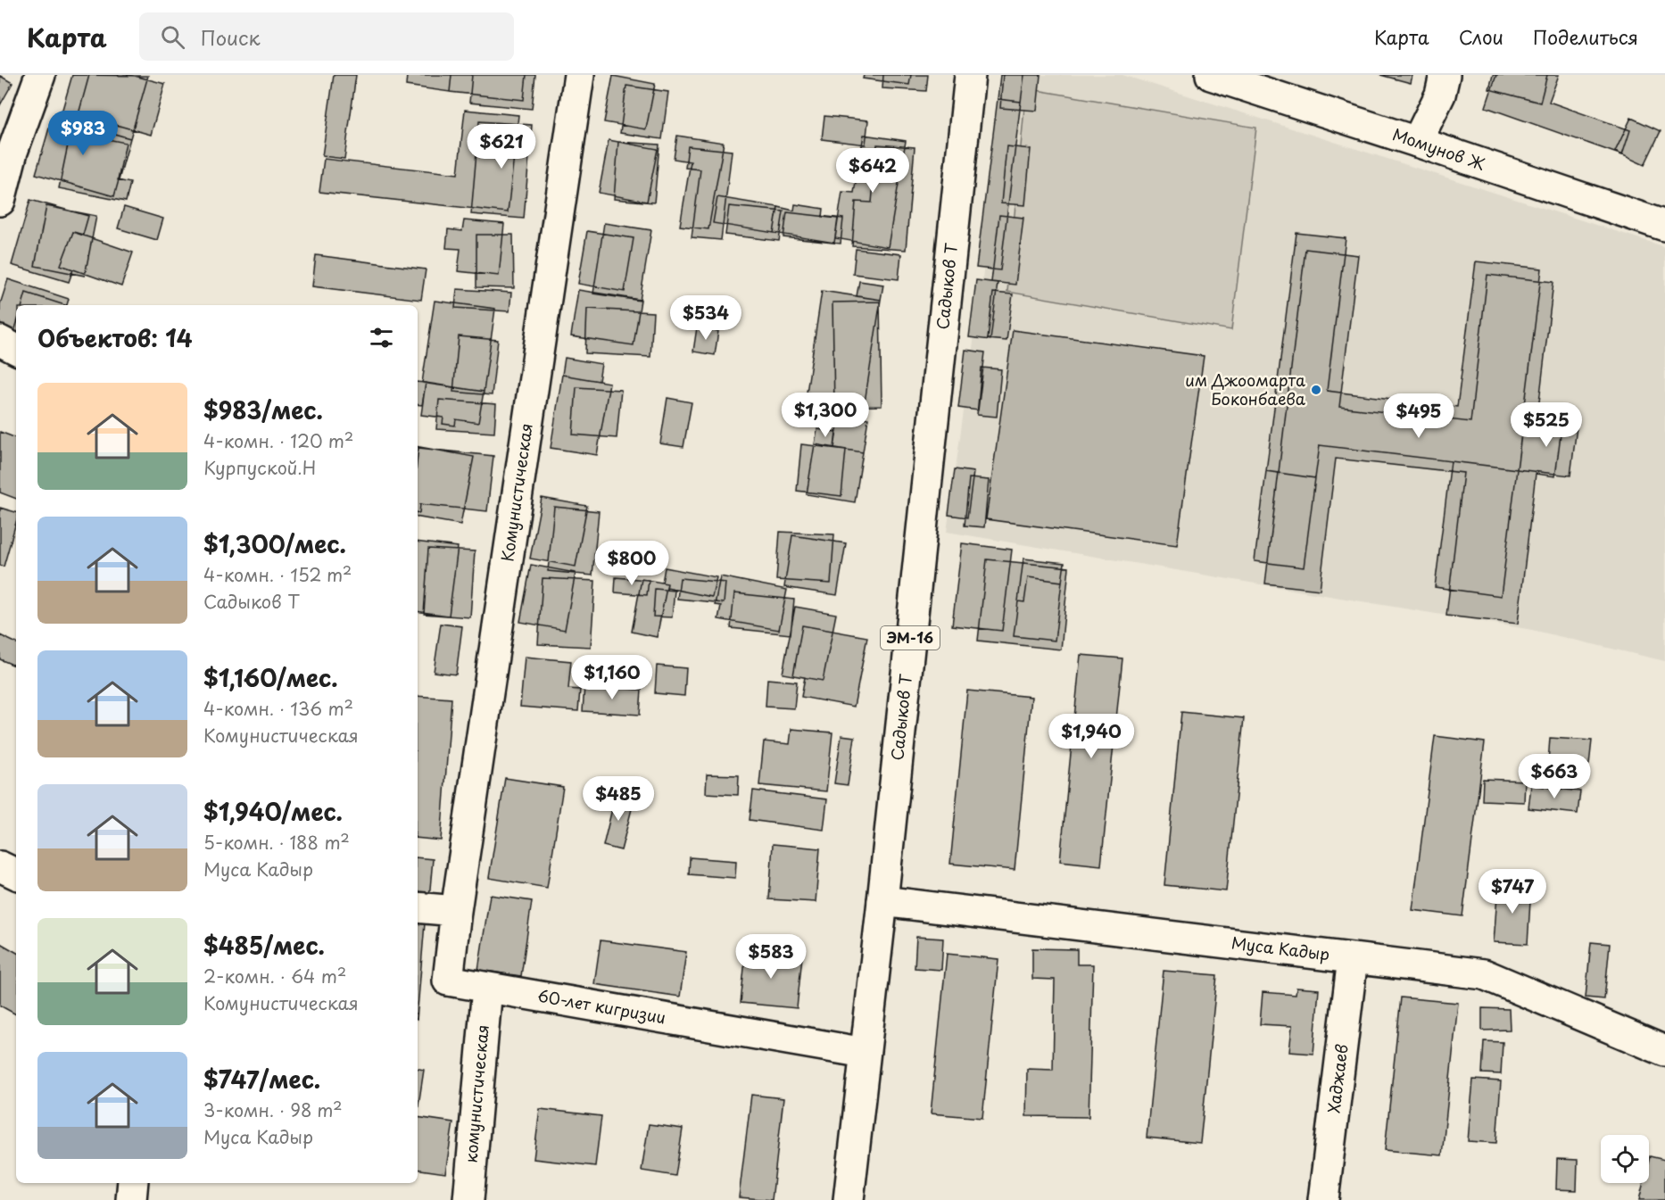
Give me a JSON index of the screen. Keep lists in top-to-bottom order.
{
  "streets": {
    "main road": [
      "Момунов Ж",
      "Садыков Т",
      "Комунистическая",
      "ЭМ-16",
      "Муса Кадыр",
      "60-лет кигризии",
      "Хаджаев",
      "комунистическая"
    ]
  },
  "crossings": [
    ["Садыков Т", "Муса Кадыр"],
    ["Садыков Т", "60-лет кигризии"],
    ["Комунистическая", "60-лет кигризии"],
    ["Муса Кадыр", "Хаджаев"],
    ["60-лет кигризии", "комунистическая"]
  ],
  "places": ["им Джоомарта Боконбаева"],
  "page": {
    "header": "Карта",
    "search": "Поиск",
    "nav": ["Карта", "Слои", "Поделиться"],
    "price": [
      "$983",
      "$621",
      "$642",
      "$534",
      "$1,300",
      "$495",
      "$525",
      "$800",
      "$1,160",
      "$1,940",
      "$663",
      "$485",
      "$747",
      "$583"
    ],
    "heading": "Объектов: 14",
    "list": [
      {
        "name": "$983/мес.",
        "note": "4-комн. · 120 m² · Курпуской.Н"
      },
      {
        "name": "$1,300/мес.",
        "note": "4-комн. · 152 m² · Садыков Т"
      },
      {
        "name": "$1,160/мес.",
        "note": "4-комн. · 136 m² · Комунистическая"
      },
      {
        "name": "$1,940/мес.",
        "note": "5-комн. · 188 m² · Муса Кадыр"
      },
      {
        "name": "$485/мес.",
        "note": "2-комн. · 64 m² · Комунистическая"
      },
      {
        "name": "$747/мес.",
        "note": "3-комн. · 98 m² · Муса Кадыр"
      }
    ]
  }
}
